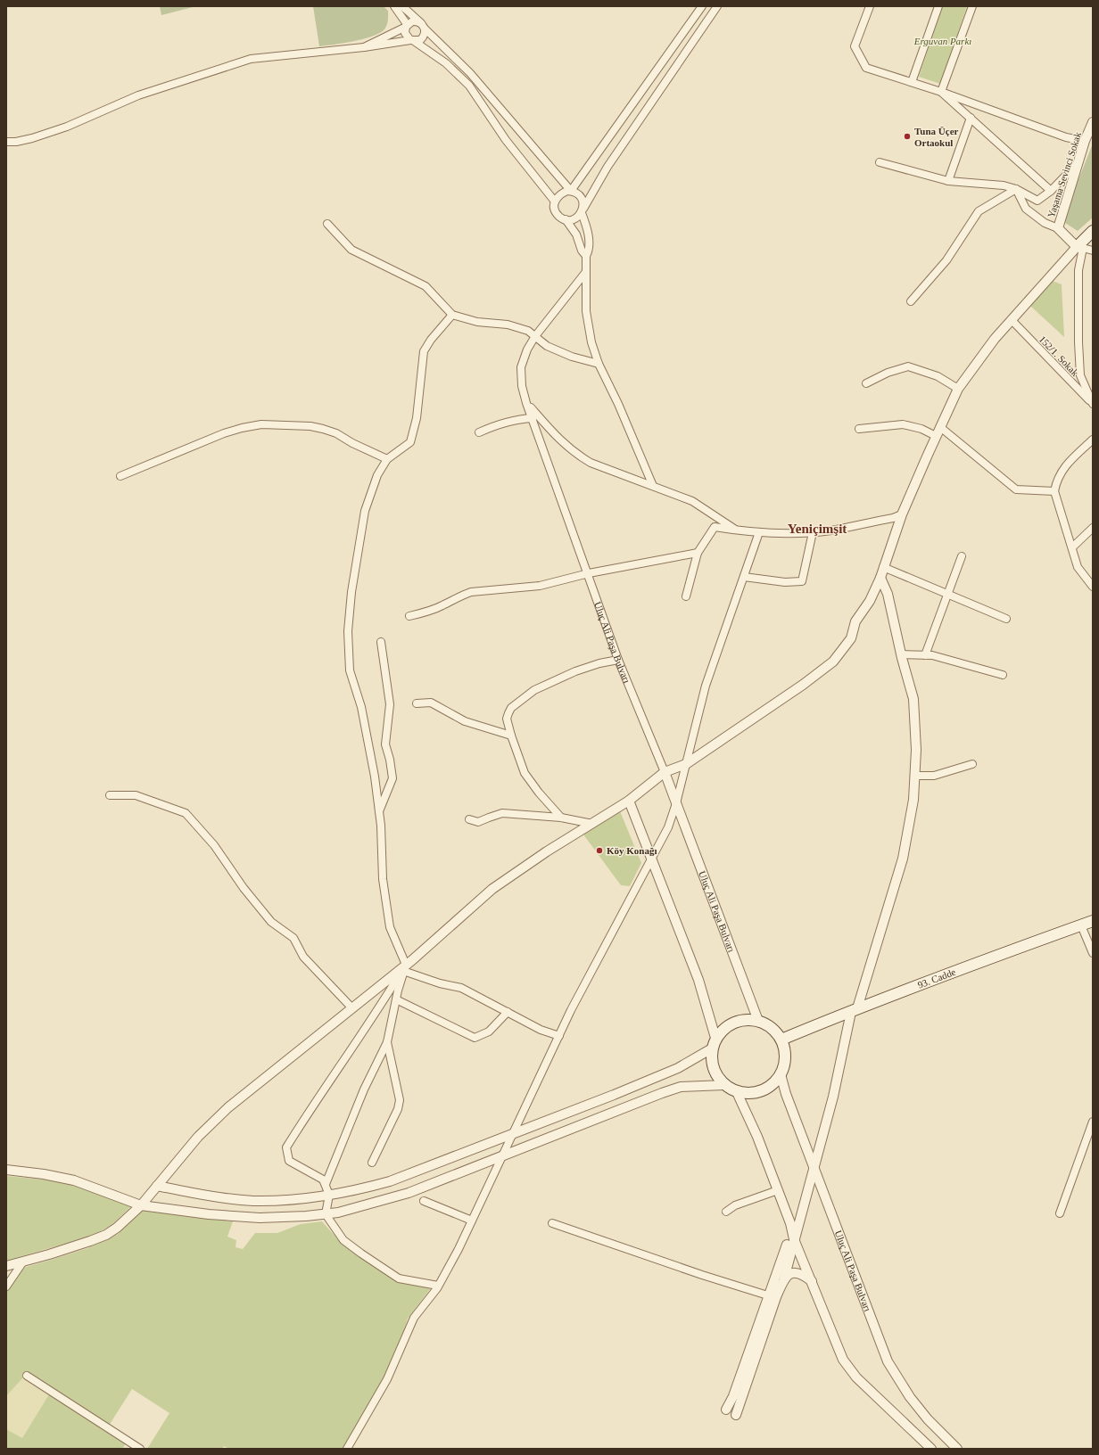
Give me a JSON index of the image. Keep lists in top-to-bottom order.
{
  "streets": {
    "main road": ["Uluç Ali Paşa Bulvarı", "93. Cadde"],
    "street": ["Yaşama Sevinci Sokak", "152/1. Sokak"]
  },
  "crossings": [
    ["Uluç Ali Paşa Bulvarı", "93. Cadde"]
  ],
  "districts": ["Yeniçimşit"],
  "parks": ["Erguvan Parkı"],
  "places": ["Tuna Üçer Ortaokul", "Köy Konağı"]
}
